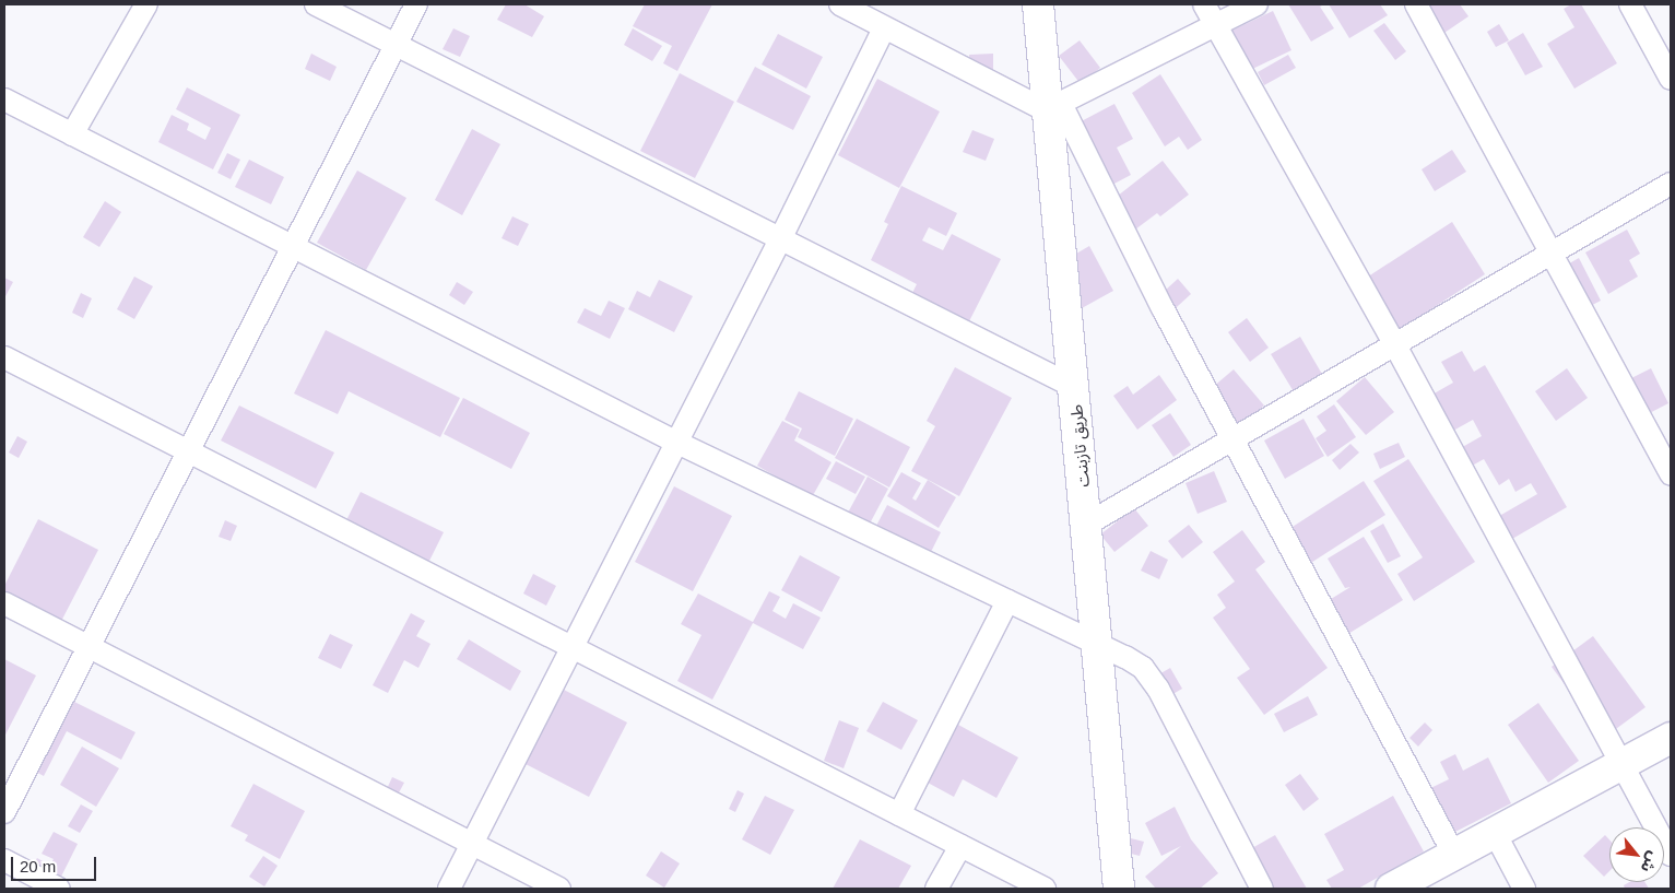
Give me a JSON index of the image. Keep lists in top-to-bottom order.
{
  "streets": {
    "street": ["طريق تازبنت"]
  },
  "scale_bar": "20 m",
  "north": "bottom right"
}
